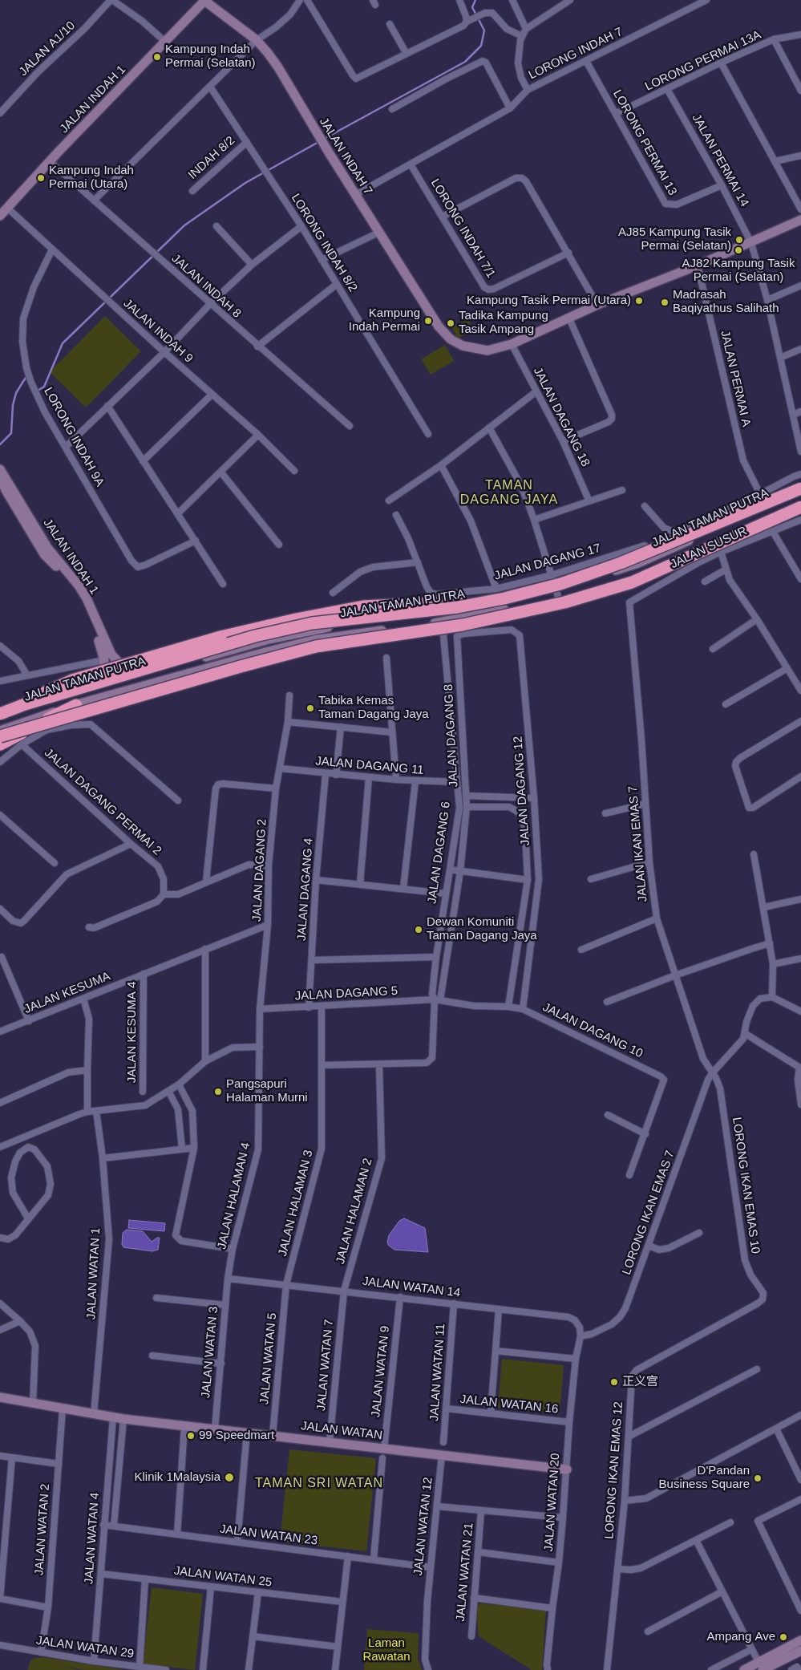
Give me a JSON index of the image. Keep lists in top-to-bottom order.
{
  "streets": {
    "street": [
      "JALAN A1/10",
      "LORONG INDAH 7",
      "LORONG PERMAI 13A",
      "JALAN INDAH 1",
      "LORONG PERMAI 13",
      "JALAN INDAH 7",
      "INDAH 8/2",
      "JALAN PERMAI 14",
      "LORONG INDAH 7/1",
      "LORONG INDAH 8/2",
      "JALAN INDAH 8",
      "JALAN INDAH 9",
      "JALAN PERMAI A",
      "JALAN DAGANG 18",
      "LORONG INDAH 9A",
      "JALAN TAMAN PUTRA",
      "JALAN SUSUR",
      "JALAN DAGANG 17",
      "JALAN DAGANG 8",
      "JALAN DAGANG 11",
      "JALAN DAGANG 12",
      "JALAN DAGANG PERMAI 2",
      "JALAN IKAN EMAS 7",
      "JALAN DAGANG 6",
      "JALAN DAGANG 2",
      "JALAN DAGANG 4",
      "JALAN KESUMA",
      "JALAN DAGANG 5",
      "JALAN DAGANG 10",
      "JALAN KESUMA 4",
      "LORONG IKAN EMAS 10",
      "JALAN HALAMAN 4",
      "JALAN HALAMAN 3",
      "JALAN HALAMAN 2",
      "LORONG IKAN EMAS 7",
      "JALAN WATAN 1",
      "JALAN WATAN 14",
      "JALAN WATAN 3",
      "JALAN WATAN 5",
      "JALAN WATAN 7",
      "JALAN WATAN 9",
      "JALAN WATAN 11",
      "JALAN WATAN 16",
      "JALAN WATAN",
      "LORONG IKAN EMAS 12",
      "JALAN WATAN 20",
      "JALAN WATAN 12",
      "JALAN WATAN 2",
      "JALAN WATAN 23",
      "JALAN WATAN 4",
      "JALAN WATAN 21",
      "JALAN WATAN 25",
      "JALAN WATAN 29"
    ]
  },
  "crossings": [
    ["JALAN A1/10", "JALAN INDAH 1"],
    ["LORONG INDAH 7", "LORONG PERMAI 13"],
    ["LORONG INDAH 7", "JALAN INDAH 7"],
    ["LORONG INDAH 7", "LORONG INDAH 7/1"],
    ["LORONG PERMAI 13A", "LORONG PERMAI 13"],
    ["LORONG PERMAI 13A", "JALAN PERMAI 14"],
    ["JALAN INDAH 1", "JALAN INDAH 7"],
    ["JALAN INDAH 1", "JALAN INDAH 8"],
    ["JALAN INDAH 1", "JALAN INDAH 9"],
    ["JALAN INDAH 1", "JALAN TAMAN PUTRA"],
    ["LORONG PERMAI 13", "JALAN PERMAI 14"],
    ["JALAN INDAH 7", "JALAN DAGANG 18"],
    ["INDAH 8/2", "LORONG INDAH 8/2"],
    ["JALAN INDAH 9", "LORONG INDAH 9A"],
    ["JALAN SUSUR", "JALAN IKAN EMAS 7"],
    ["JALAN DAGANG 8", "JALAN DAGANG 12"],
    ["JALAN DAGANG 8", "JALAN DAGANG 6"],
    ["JALAN DAGANG 8", "JALAN DAGANG 5"],
    ["JALAN DAGANG 8", "JALAN DAGANG 10"],
    ["JALAN DAGANG 11", "JALAN DAGANG 6"],
    ["JALAN DAGANG 11", "JALAN DAGANG 2"],
    ["JALAN DAGANG 11", "JALAN DAGANG 4"],
    ["JALAN DAGANG 12", "JALAN DAGANG 10"],
    ["JALAN IKAN EMAS 7", "LORONG IKAN EMAS 10"],
    ["JALAN IKAN EMAS 7", "LORONG IKAN EMAS 7"],
    ["JALAN DAGANG 6", "JALAN DAGANG 5"],
    ["JALAN DAGANG 6", "JALAN DAGANG 10"],
    ["JALAN DAGANG 2", "JALAN KESUMA"],
    ["JALAN DAGANG 2", "JALAN DAGANG 5"],
    ["JALAN DAGANG 2", "JALAN HALAMAN 4"],
    ["JALAN DAGANG 4", "JALAN DAGANG 5"],
    ["JALAN KESUMA", "JALAN KESUMA 4"],
    ["JALAN DAGANG 5", "JALAN DAGANG 10"],
    ["JALAN DAGANG 5", "JALAN HALAMAN 3"],
    ["LORONG IKAN EMAS 10", "LORONG IKAN EMAS 7"],
    ["LORONG IKAN EMAS 10", "LORONG IKAN EMAS 12"],
    ["JALAN HALAMAN 4", "JALAN WATAN 14"],
    ["JALAN HALAMAN 4", "JALAN WATAN 3"],
    ["JALAN HALAMAN 3", "JALAN WATAN 14"],
    ["JALAN HALAMAN 3", "JALAN WATAN 5"],
    ["JALAN HALAMAN 2", "JALAN WATAN 14"],
    ["JALAN HALAMAN 2", "JALAN WATAN 7"],
    ["LORONG IKAN EMAS 7", "JALAN WATAN 14"],
    ["LORONG IKAN EMAS 7", "JALAN WATAN 20"],
    ["JALAN WATAN 1", "JALAN WATAN"],
    ["JALAN WATAN 14", "JALAN WATAN 3"],
    ["JALAN WATAN 14", "JALAN WATAN 5"],
    ["JALAN WATAN 14", "JALAN WATAN 7"],
    ["JALAN WATAN 14", "JALAN WATAN 9"],
    ["JALAN WATAN 14", "JALAN WATAN 11"],
    ["JALAN WATAN 14", "JALAN WATAN 20"],
    ["JALAN WATAN 3", "JALAN WATAN"],
    ["JALAN WATAN 5", "JALAN WATAN"],
    ["JALAN WATAN 7", "JALAN WATAN"],
    ["JALAN WATAN 9", "JALAN WATAN"],
    ["JALAN WATAN 9", "JALAN WATAN 23"],
    ["JALAN WATAN 11", "JALAN WATAN 16"],
    ["JALAN WATAN 16", "JALAN WATAN 20"],
    ["JALAN WATAN", "JALAN WATAN 20"],
    ["JALAN WATAN", "JALAN WATAN 12"],
    ["JALAN WATAN", "JALAN WATAN 2"],
    ["JALAN WATAN", "JALAN WATAN 4"],
    ["JALAN WATAN 12", "JALAN WATAN 23"],
    ["JALAN WATAN 2", "JALAN WATAN 29"],
    ["JALAN WATAN 23", "JALAN WATAN 4"],
    ["JALAN WATAN 4", "JALAN WATAN 25"],
    ["JALAN WATAN 4", "JALAN WATAN 29"]
  ],
  "districts": ["TAMAN DAGANG JAYA", "TAMAN SRI WATAN"],
  "parks": ["Laman Rawatan"],
  "places": [
    "Kampung Indah Permai (Selatan)",
    "Kampung Indah Permai (Utara)",
    "AJ85 Kampung Tasik Permai (Selatan)",
    "AJ82 Kampung Tasik Permai (Selatan)",
    "Kampung Tasik Permai (Utara)",
    "Madrasah Baqiyathus Salihath",
    "Kampung Indah Permai",
    "Tadika Kampung Tasik Ampang",
    "Tabika Kemas Taman Dagang Jaya",
    "Dewan Komuniti Taman Dagang Jaya",
    "Pangsapuri Halaman Murni",
    "正义宫",
    "99 Speedmart",
    "Klinik 1Malaysia",
    "D'Pandan Business Square",
    "Ampang Ave"
  ]
}
